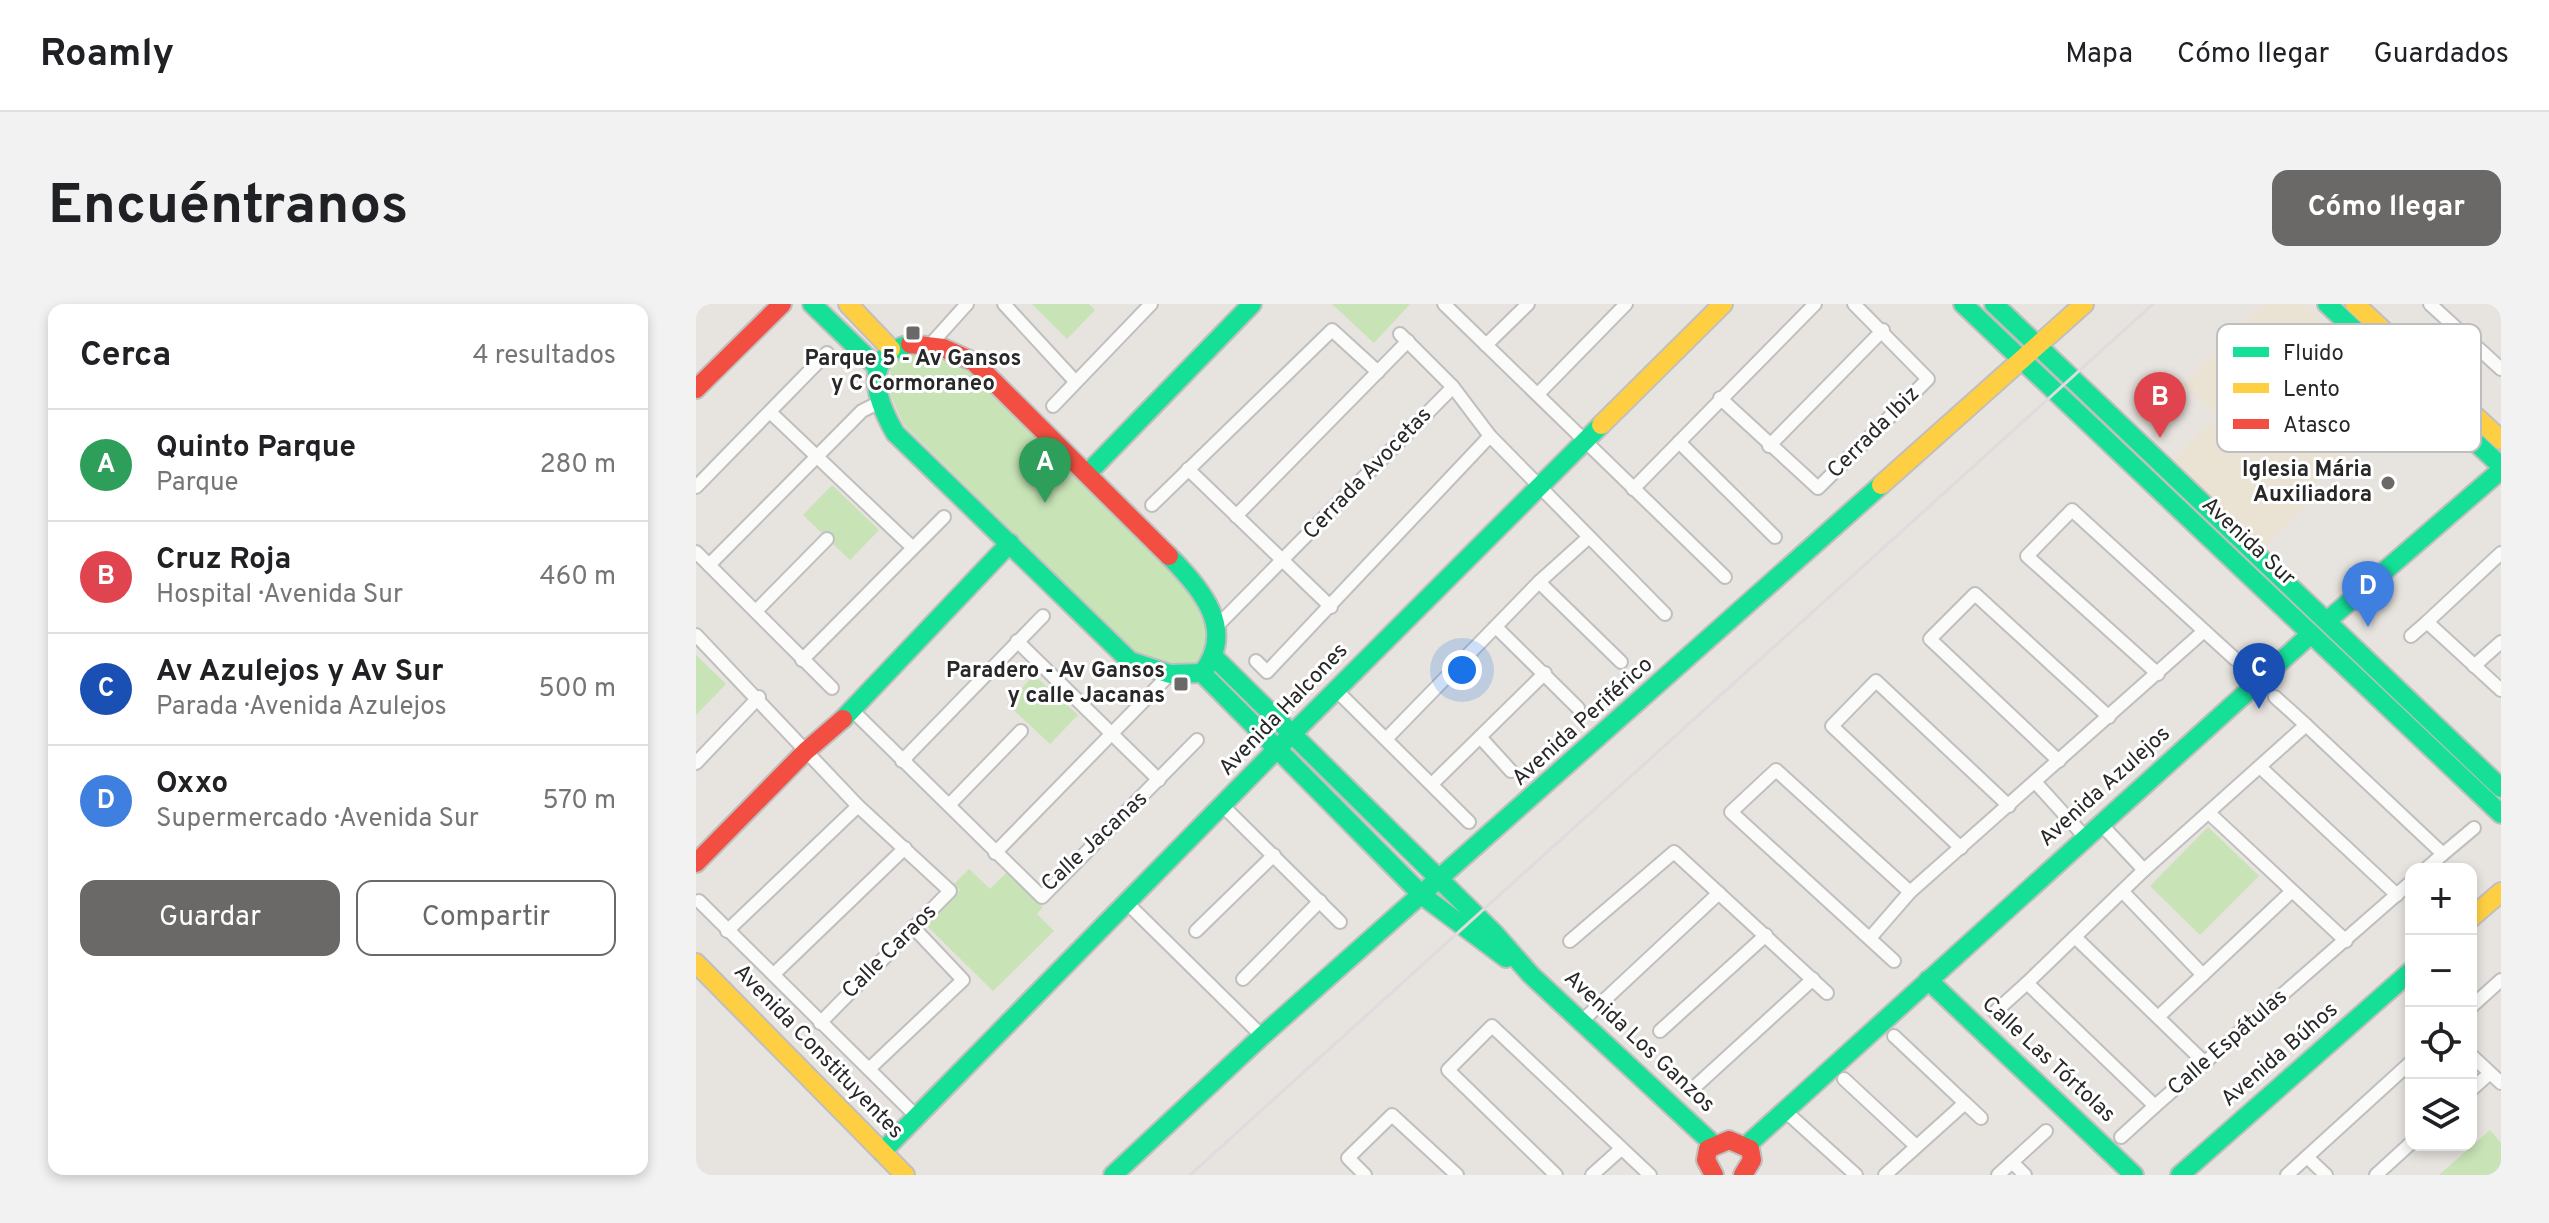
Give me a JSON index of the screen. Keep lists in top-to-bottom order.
{
  "streets": {
    "main road": [
      "Avenida Sur",
      "Avenida Halcones",
      "Avenida Periférico",
      "Avenida Azulejos",
      "Avenida Los Ganzos",
      "Avenida Constituyentes",
      "Avenida Búhos",
      "Calle Las Tórtolas"
    ],
    "street": [
      "Cerrada Ibiz",
      "Cerrada Avocetas",
      "Calle Jacanas",
      "Calle Caraos",
      "Calle Espátulas"
    ]
  },
  "crossings": [
    ["Cerrada Avocetas", "Avenida Halcones"],
    ["Avenida Sur", "Avenida Periférico"],
    ["Avenida Sur", "Avenida Azulejos"],
    ["Avenida Halcones", "Avenida Constituyentes"],
    ["Avenida Azulejos", "Calle Las Tórtolas"]
  ],
  "places": {
    "transit": ["Parque 5 - Av Gansos y C Cormoraneo", "Paradero - Av Gansos y calle Jacanas"],
    "other": ["Iglesia Mária Auxiliadora"]
  },
  "legend": ["Fluido", "Lento", "Atasco"],
  "page": {
    "header": "Roamly",
    "nav": ["Mapa", "Cómo llegar", "Guardados"],
    "buttons": [
      "Cómo llegar",
      ["Guardar", "Compartir"]
    ],
    "title": "Encuéntranos",
    "heading": ["Cerca", "4 resultados"],
    "pins": [
      "B",
      "A",
      "D",
      "C"
    ],
    "list": [
      {
        "mark": "A",
        "name": "Quinto Parque",
        "note": "Parque",
        "value": "280 m"
      },
      {
        "mark": "B",
        "name": "Cruz Roja",
        "note": "Hospital · Avenida Sur",
        "value": "460 m"
      },
      {
        "mark": "C",
        "name": "Av Azulejos y Av Sur",
        "note": "Parada · Avenida Azulejos",
        "value": "500 m"
      },
      {
        "mark": "D",
        "name": "Oxxo",
        "note": "Supermercado · Avenida Sur",
        "value": "570 m"
      }
    ],
    "map_buttons": ["+", "−"]
  }
}
